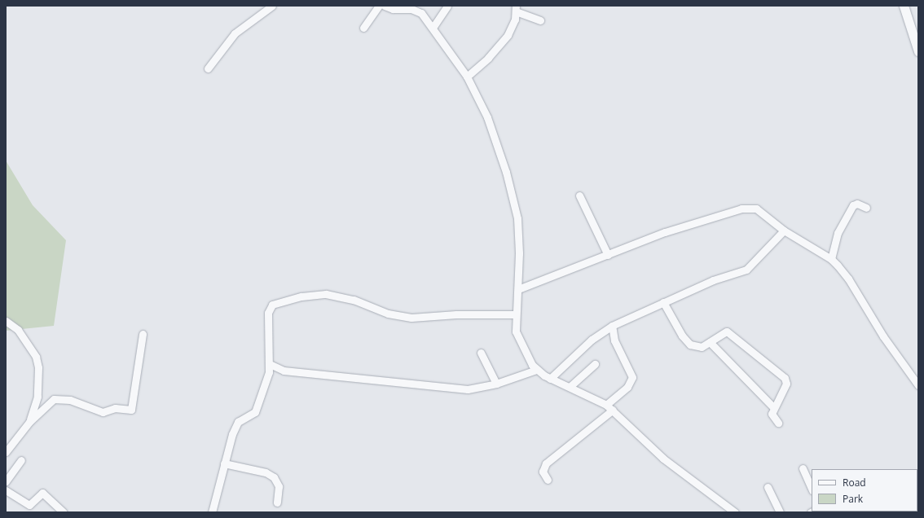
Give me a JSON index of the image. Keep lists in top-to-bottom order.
{
  "legend": ["Road", "Park"]
}
